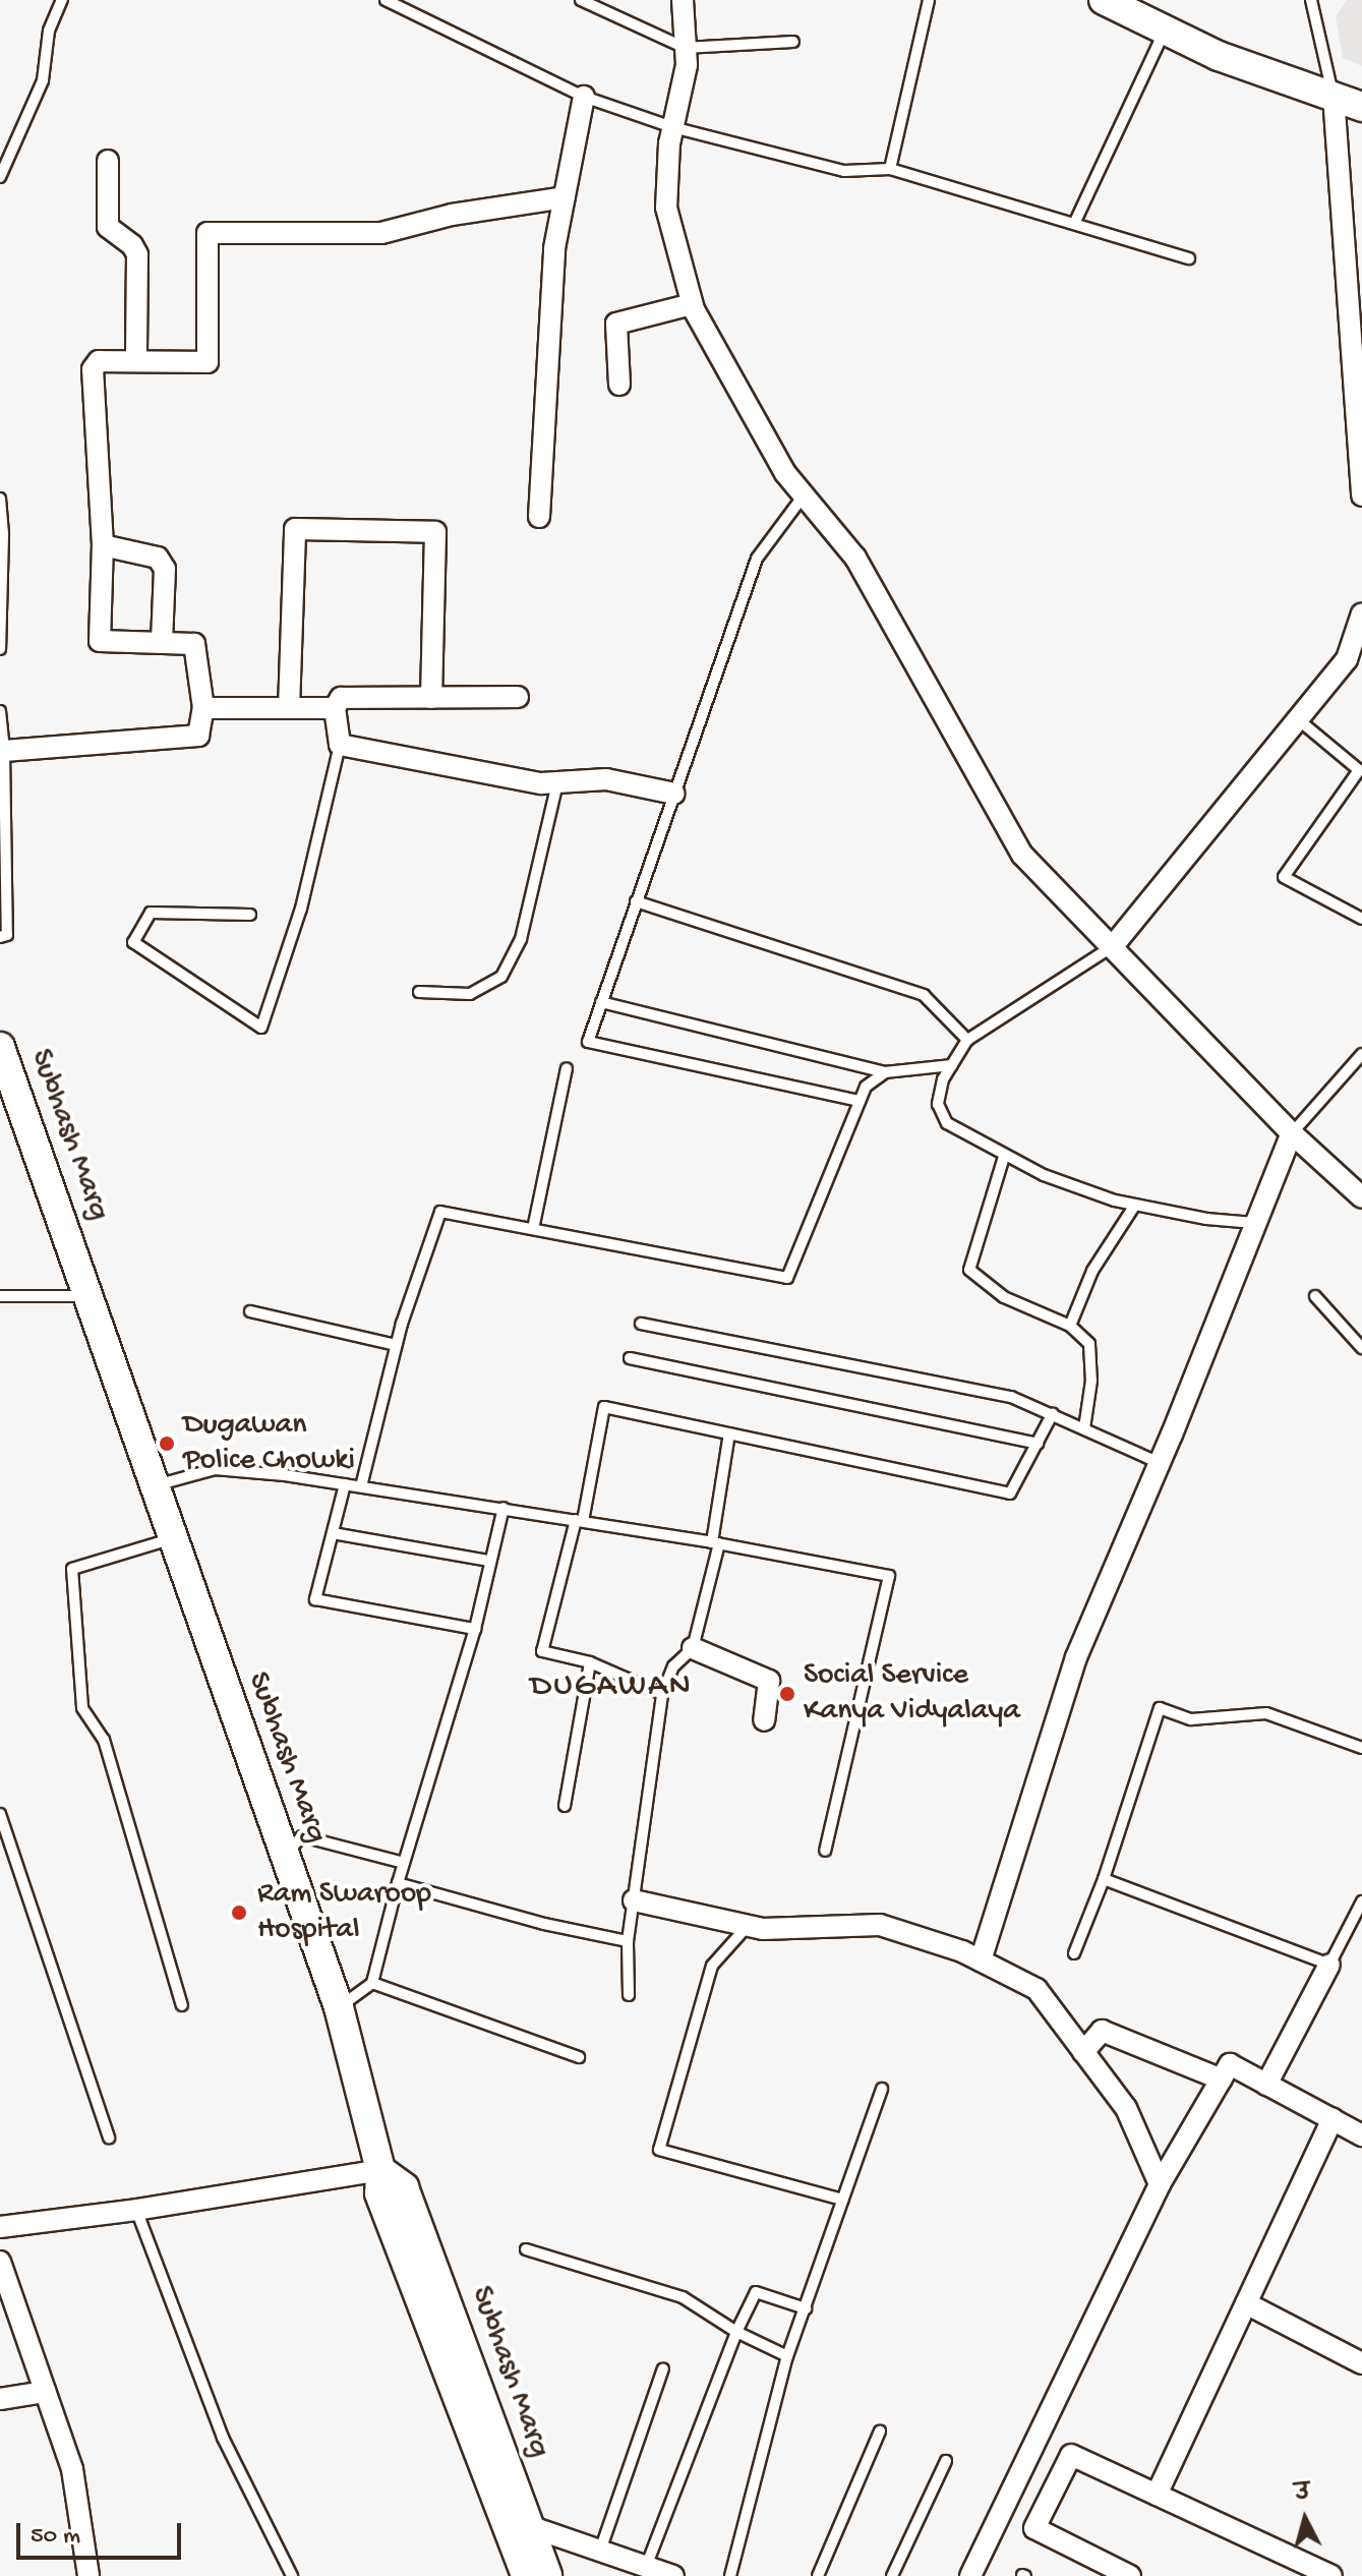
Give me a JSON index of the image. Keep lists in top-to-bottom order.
{
  "streets": {
    "main road": ["Subhash Marg"]
  },
  "districts": ["DUGAWAN"],
  "places": ["Dugawan Police Chowki", "Social Service Kanya Vidyalaya", "Ram Swaroop Hospital"],
  "scale_bar": "50 m",
  "north": "top"
}
